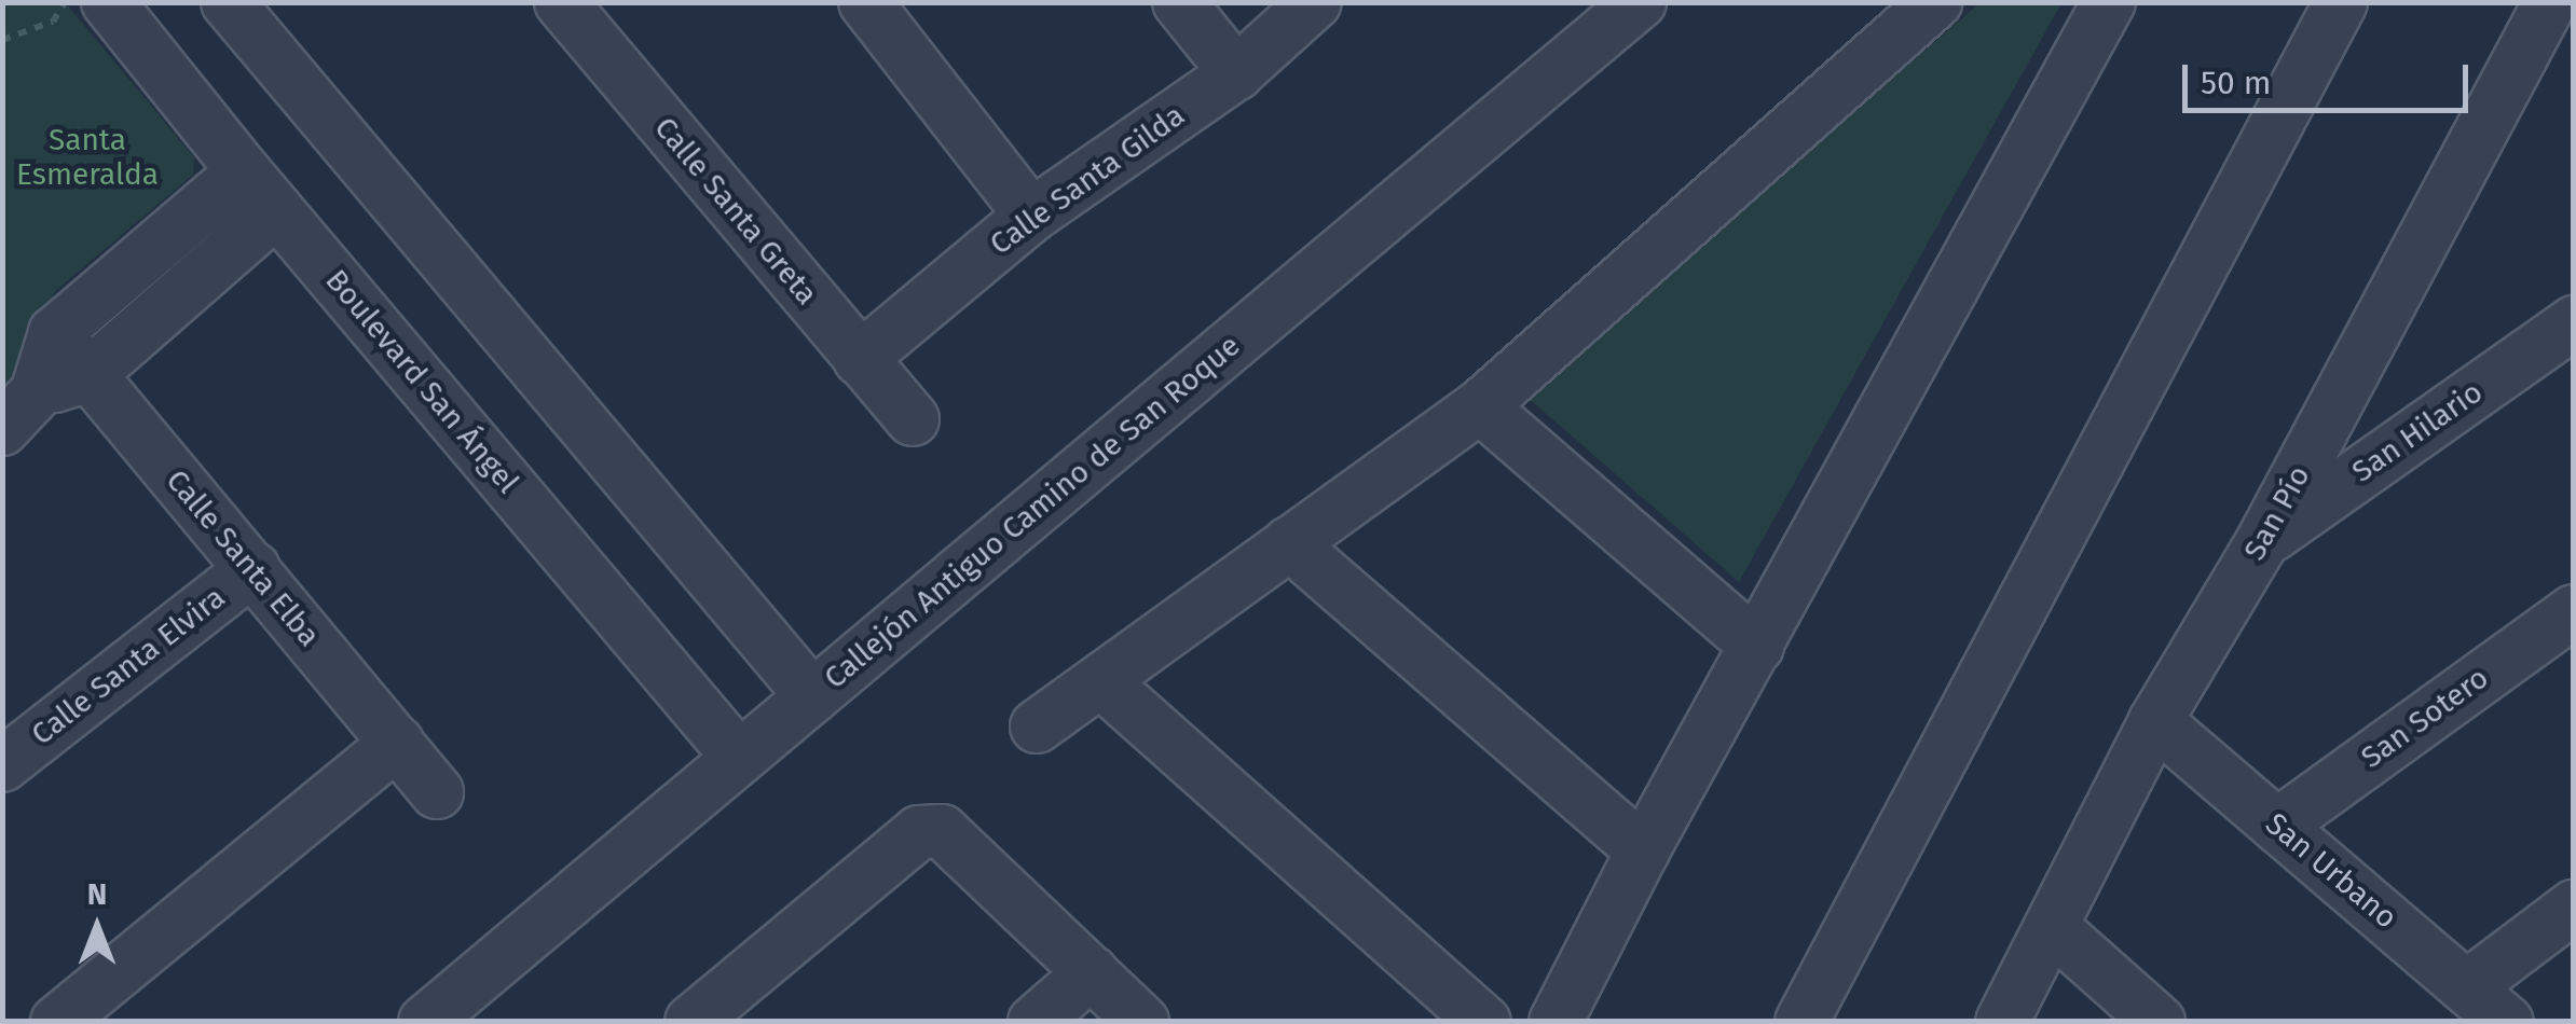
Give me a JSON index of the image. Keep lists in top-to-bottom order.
{
  "streets": {
    "street": [
      "Calle Santa Gilda",
      "Calle Santa Greta",
      "Boulevard San Ángel",
      "San Hilario",
      "Callejón Antiguo Camino de San Roque",
      "San Pío",
      "Calle Santa Elba",
      "Calle Santa Elvira",
      "San Sotero",
      "San Urbano"
    ]
  },
  "crossings": [
    ["Calle Santa Gilda", "Calle Santa Greta"],
    ["Boulevard San Ángel", "Callejón Antiguo Camino de San Roque"],
    ["San Hilario", "San Pío"],
    ["San Pío", "San Urbano"],
    ["Calle Santa Elba", "Calle Santa Elvira"],
    ["San Sotero", "San Urbano"]
  ],
  "parks": ["Santa Esmeralda"],
  "scale_bar": "50 m",
  "north": "top"
}
